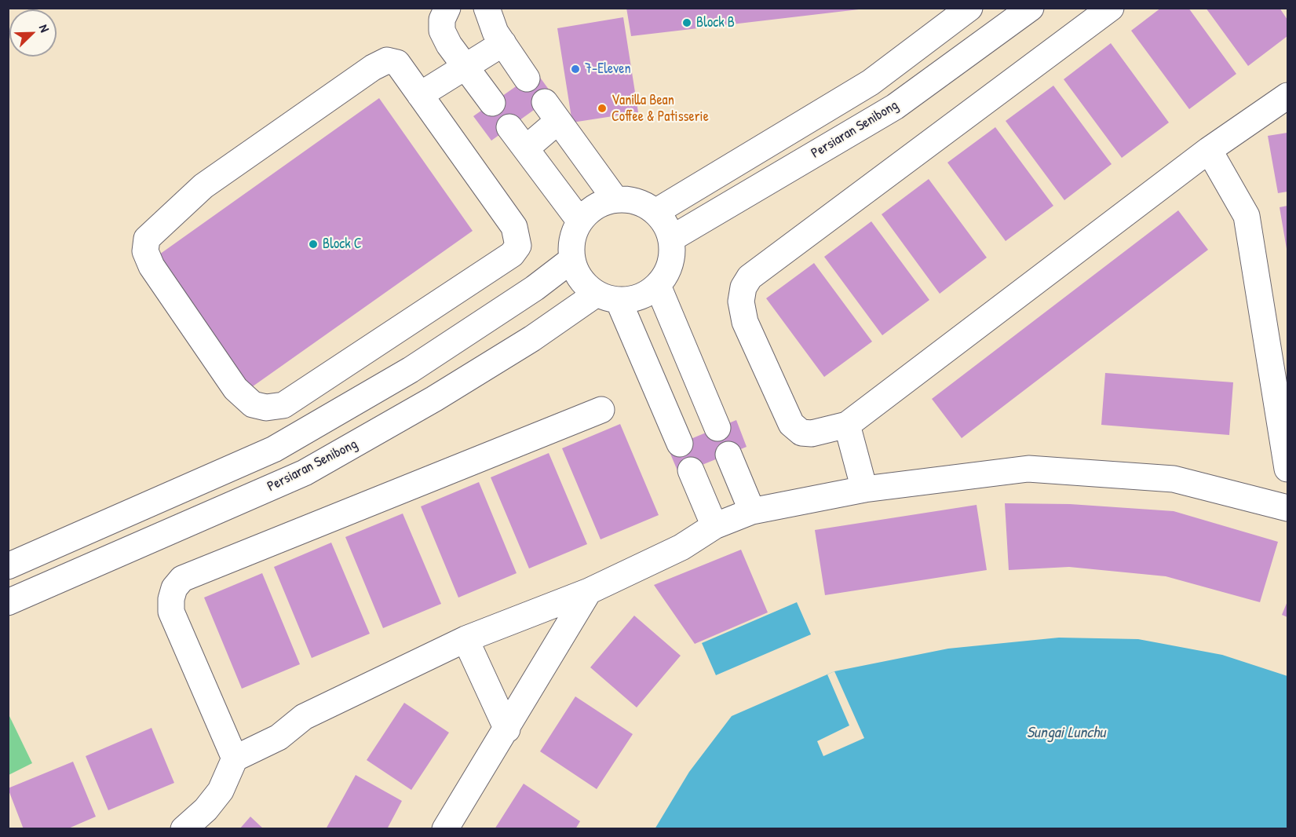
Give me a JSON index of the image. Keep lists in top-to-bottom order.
{
  "streets": {
    "street": ["Persiaran Senibong"]
  },
  "water": ["Sungai Lunchu"],
  "places": [
    "Block B",
    "7-Eleven",
    "Vanilla Bean Coffee & Patisserie",
    "Block C"
  ],
  "north": "top right"
}
